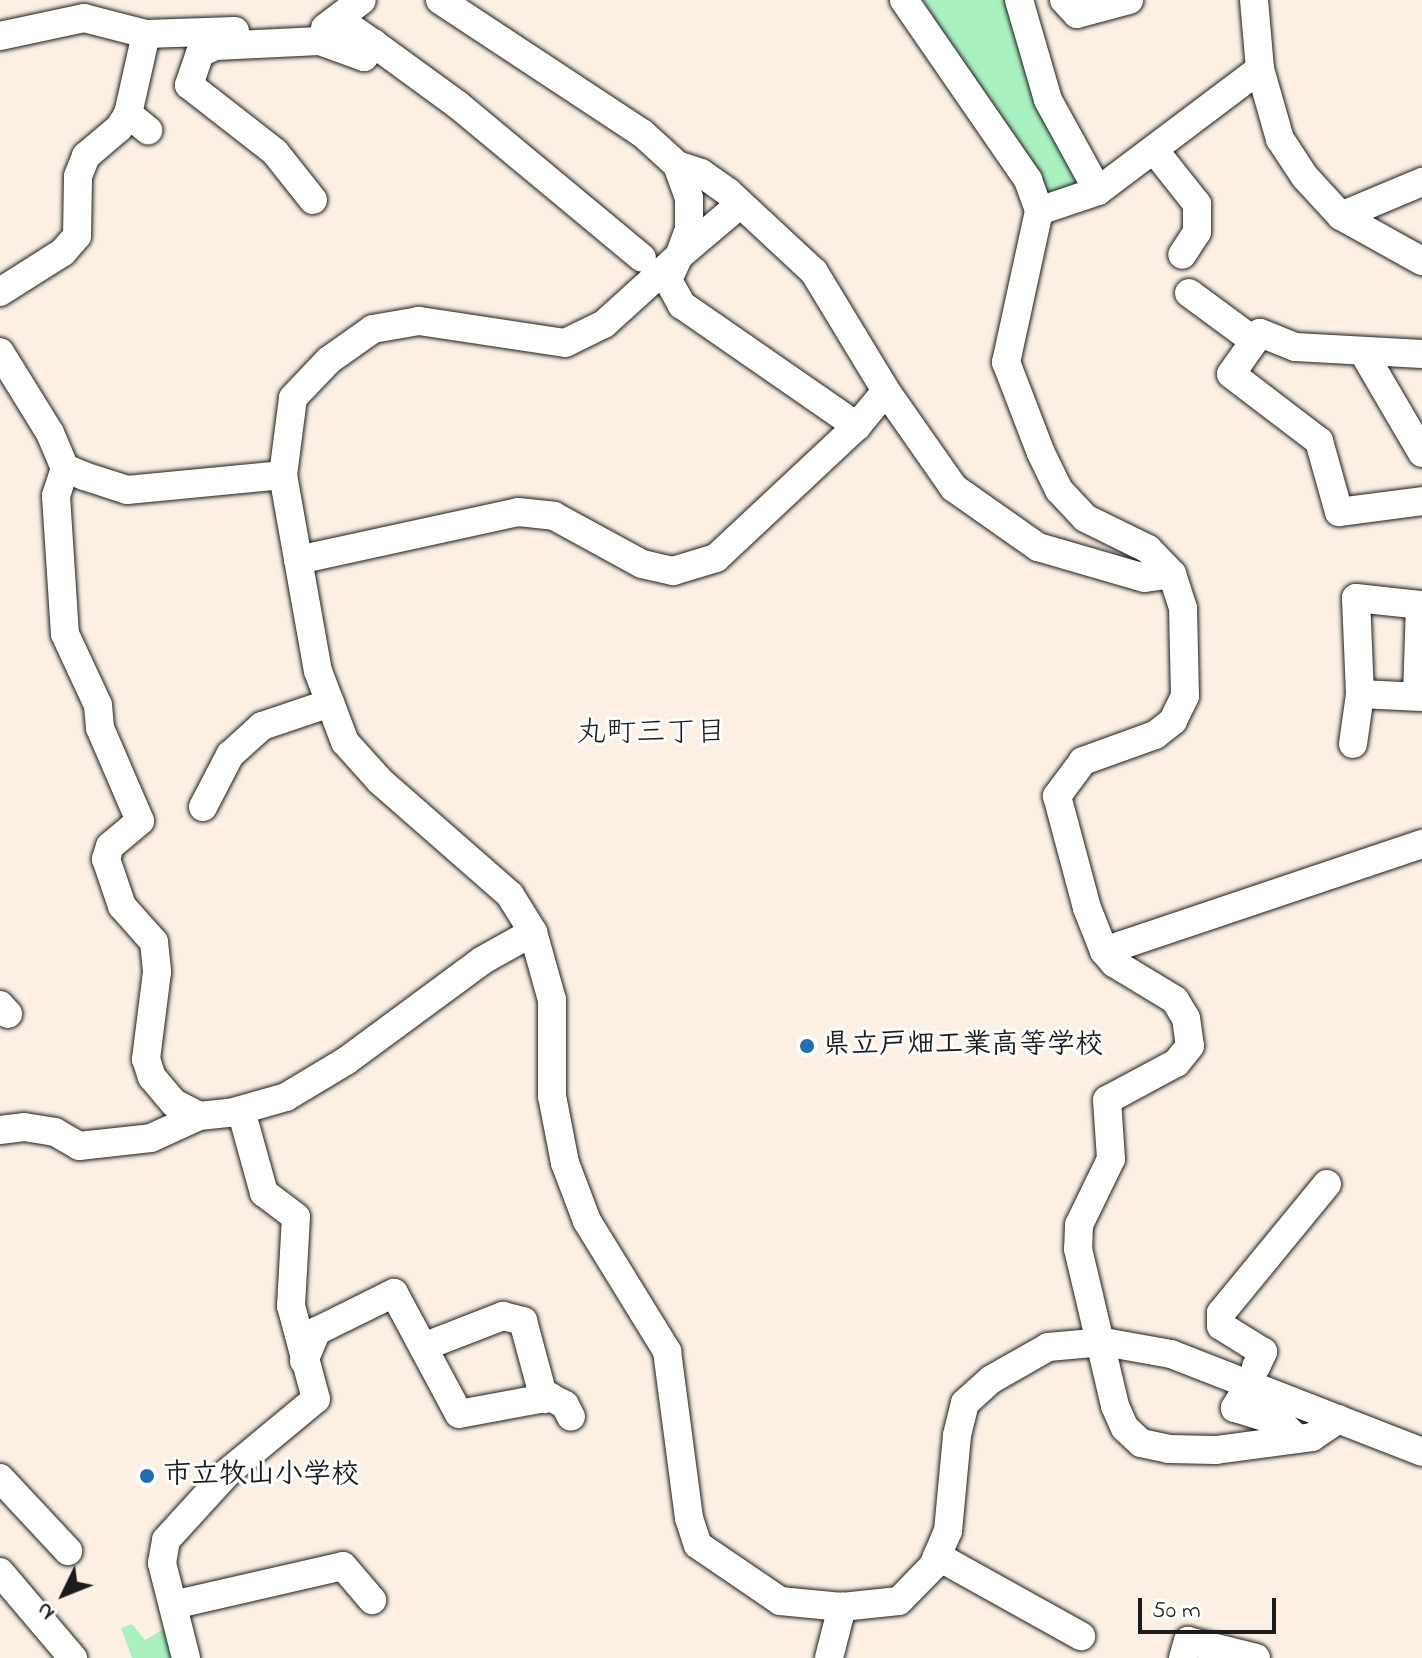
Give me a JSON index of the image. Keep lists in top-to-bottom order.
{
  "districts": ["丸町三丁目"],
  "places": ["県立戸畑工業高等学校", "市立牧山小学校"],
  "scale_bar": "50 m",
  "north": "bottom left"
}
